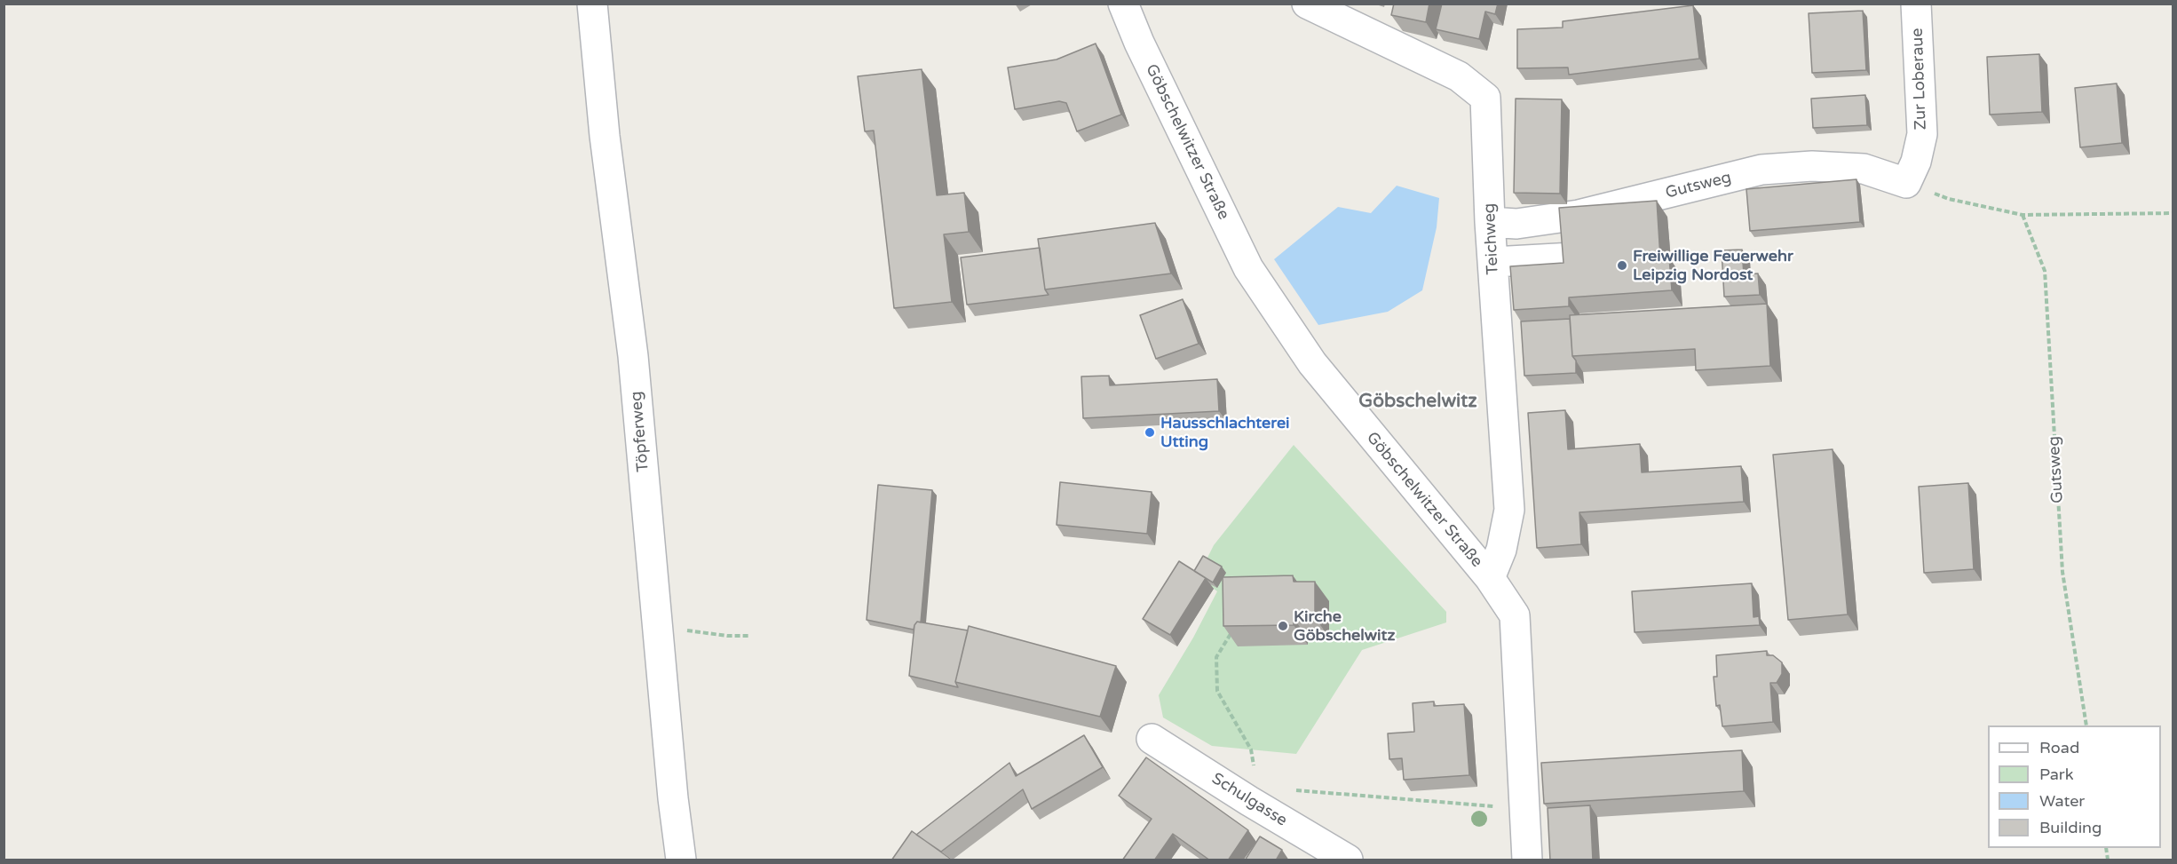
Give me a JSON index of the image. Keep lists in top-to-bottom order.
{
  "streets": {
    "street": [
      "Zur Loberaue",
      "Göbschelwitzer Straße",
      "Gutsweg",
      "Teichweg",
      "Töpferweg",
      "Schulgasse"
    ]
  },
  "crossings": [
    ["Zur Loberaue", "Gutsweg"],
    ["Göbschelwitzer Straße", "Teichweg"],
    ["Gutsweg", "Teichweg"]
  ],
  "districts": ["Göbschelwitz"],
  "places": ["Freiwillige Feuerwehr Leipzig Nordost", "Hausschlachterei Utting", "Kirche Göbschelwitz"],
  "legend": [
    "Road",
    "Park",
    "Water",
    "Building"
  ]
}
